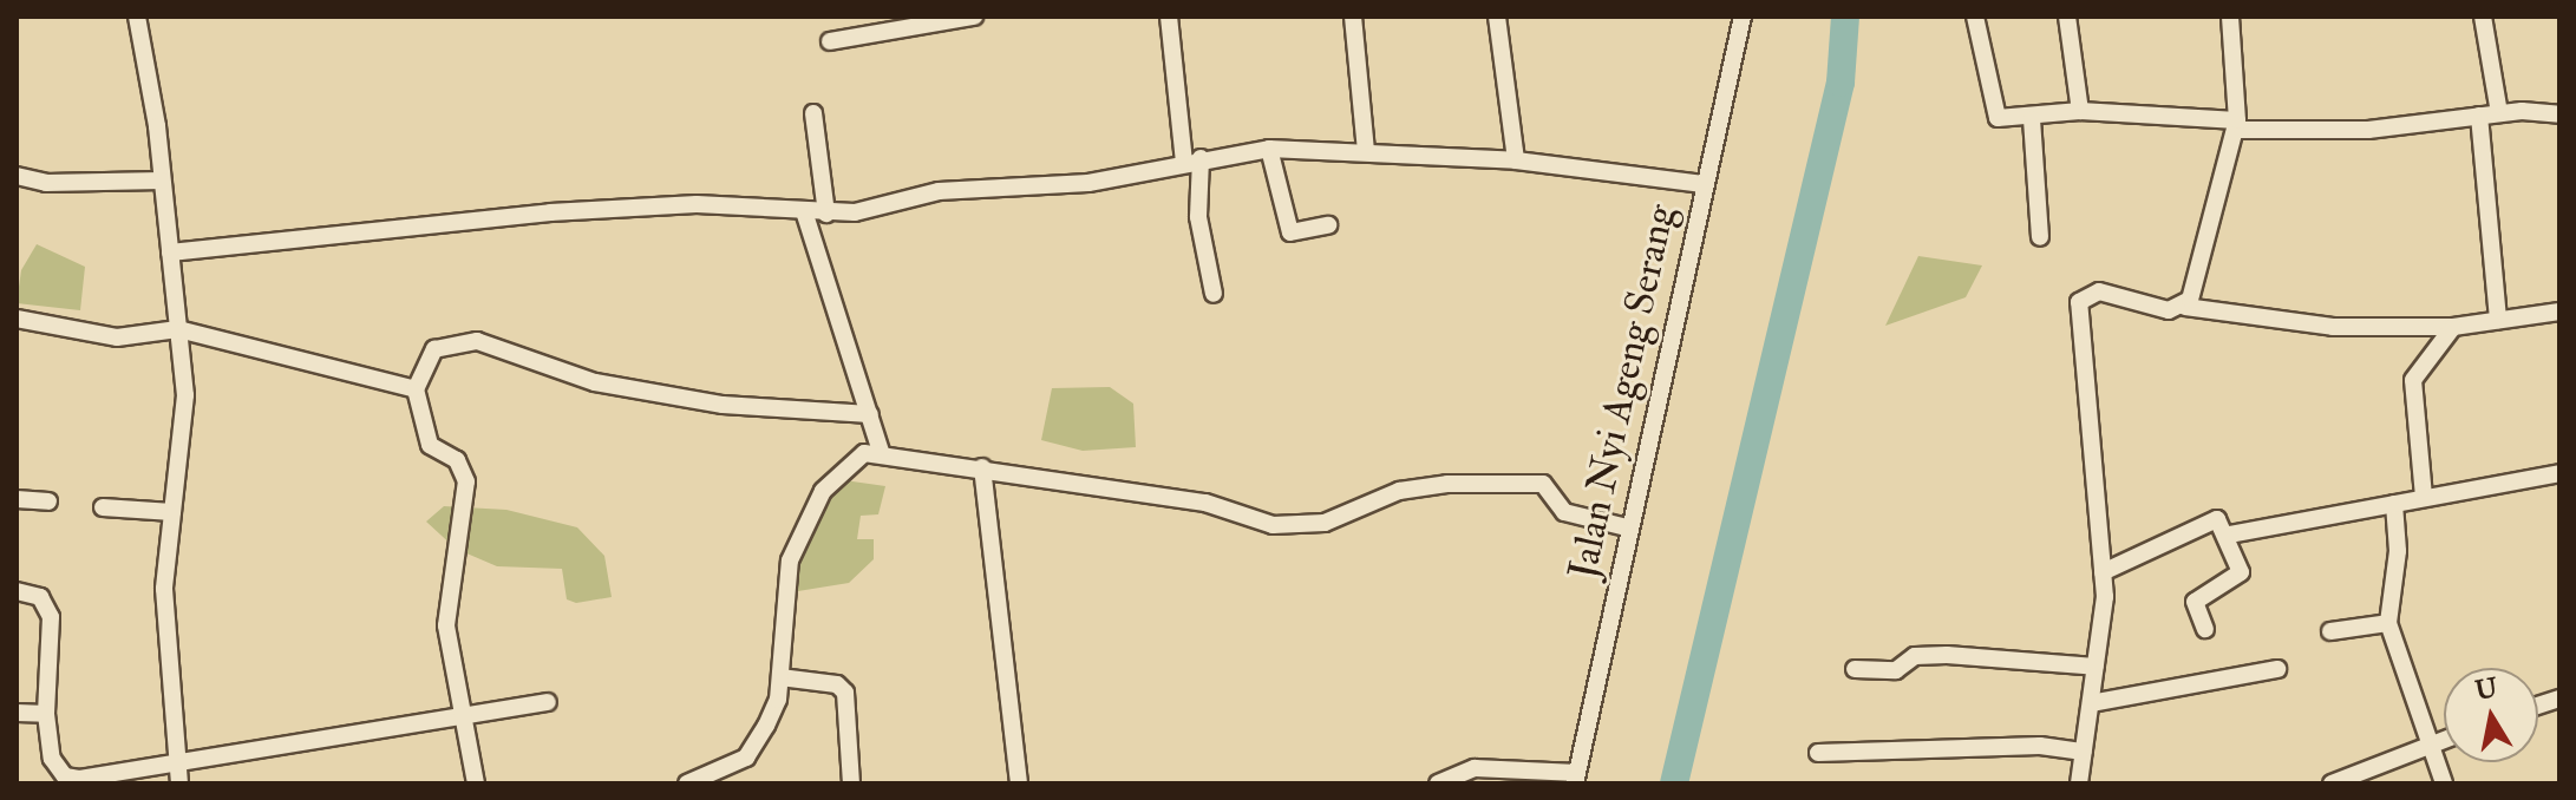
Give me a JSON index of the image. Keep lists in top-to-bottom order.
{
  "streets": {
    "street": ["Jalan Nyi Ageng Serang"]
  },
  "north": "top"
}
